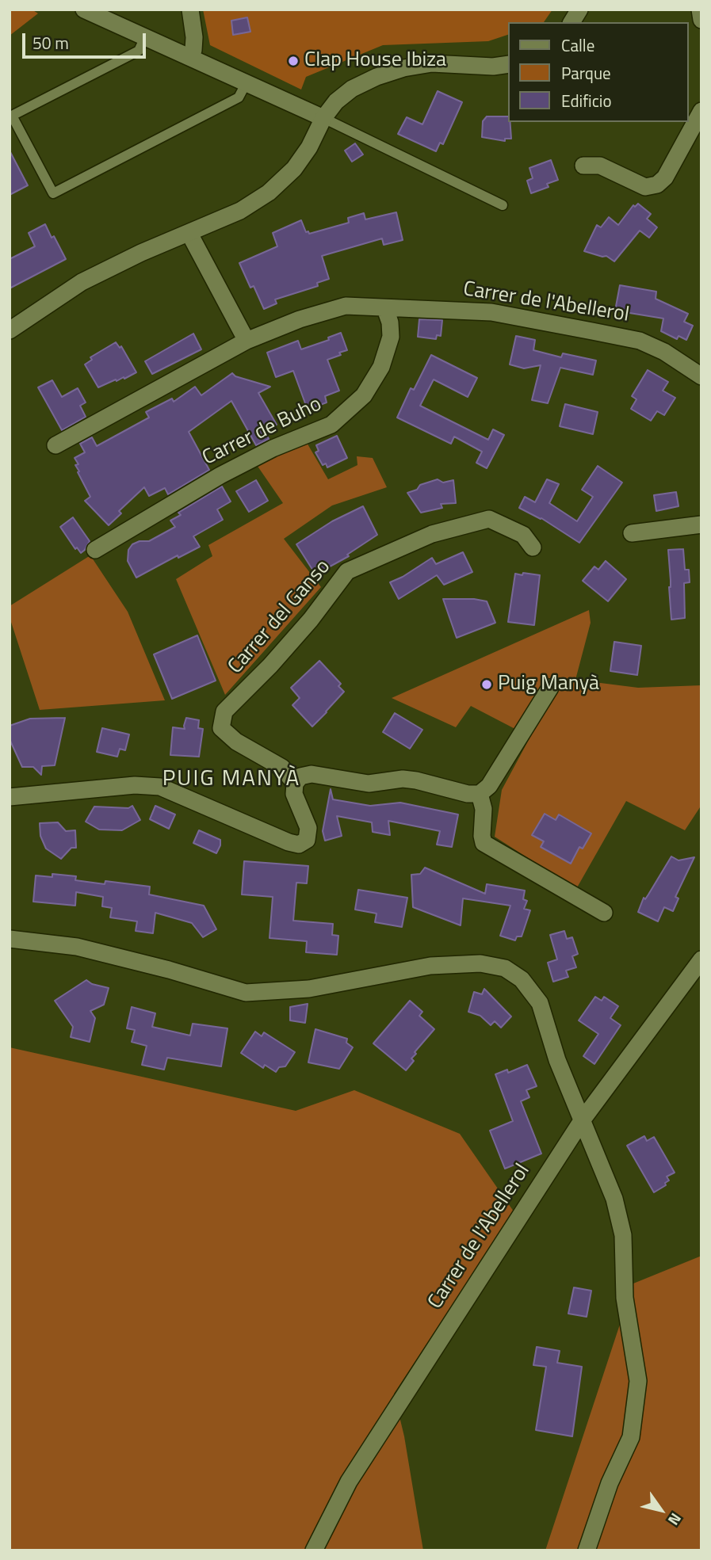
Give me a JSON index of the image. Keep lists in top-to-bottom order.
{
  "streets": {
    "street": ["Carrer de l'Abellerol", "Carrer de Buho", "Carrer del Ganso"]
  },
  "crossings": [
    ["Carrer de l'Abellerol", "Carrer de Buho"]
  ],
  "districts": ["PUIG MANYÀ"],
  "places": ["Clap House Ibiza", "Puig Manyà"],
  "legend": ["Calle", "Parque", "Edificio"],
  "scale_bar": "50 m",
  "north": "bottom right"
}
